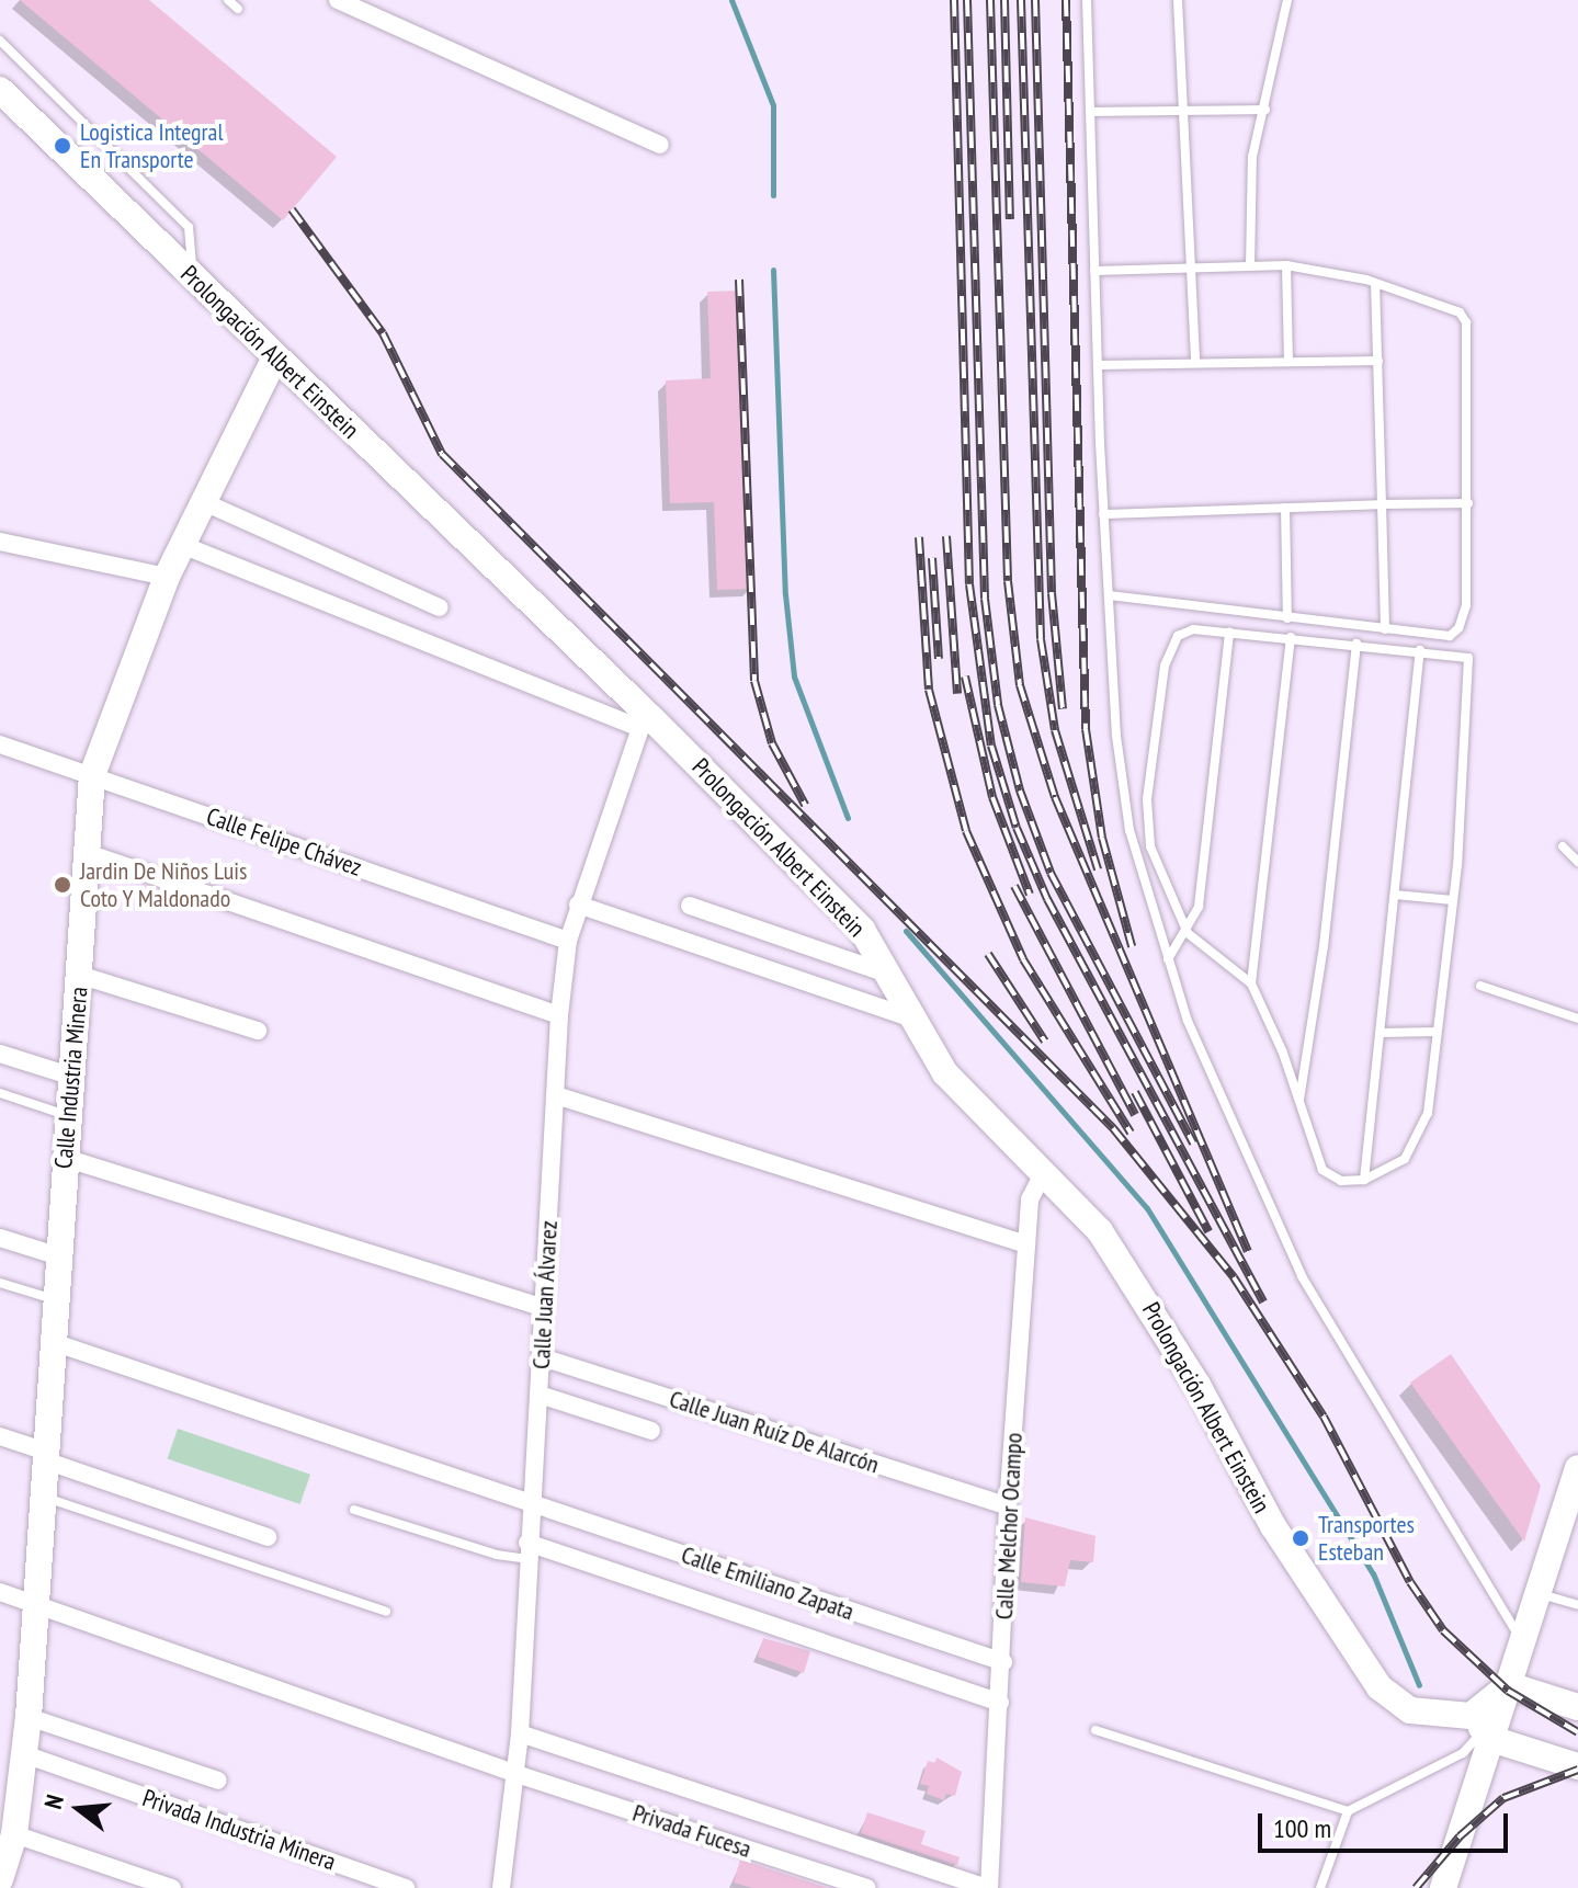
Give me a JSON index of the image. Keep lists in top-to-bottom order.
{
  "streets": {
    "main road": ["Prolongación Albert Einstein", "Calle Industria Minera"],
    "street": [
      "Calle Felipe Chávez",
      "Calle Juan Álvarez",
      "Calle Juan Ruíz De Alarcón",
      "Calle Melchor Ocampo",
      "Calle Emiliano Zapata",
      "Privada Industria Minera",
      "Privada Fucesa"
    ]
  },
  "crossings": [
    ["Prolongación Albert Einstein", "Calle Industria Minera"],
    ["Prolongación Albert Einstein", "Calle Juan Álvarez"],
    ["Prolongación Albert Einstein", "Calle Melchor Ocampo"],
    ["Calle Felipe Chávez", "Calle Industria Minera"],
    ["Calle Felipe Chávez", "Calle Juan Álvarez"],
    ["Calle Industria Minera", "Calle Emiliano Zapata"],
    ["Calle Industria Minera", "Privada Industria Minera"],
    ["Calle Industria Minera", "Privada Fucesa"],
    ["Calle Juan Álvarez", "Calle Juan Ruíz De Alarcón"],
    ["Calle Juan Álvarez", "Calle Emiliano Zapata"],
    ["Calle Juan Álvarez", "Privada Fucesa"],
    ["Calle Juan Ruíz De Alarcón", "Calle Melchor Ocampo"],
    ["Calle Melchor Ocampo", "Calle Emiliano Zapata"]
  ],
  "places": ["Logistica Integral En Transporte", "Jardin De Niños Luis Coto Y Maldonado", "Transportes Esteban"],
  "scale_bar": "100 m",
  "north": "left"
}
